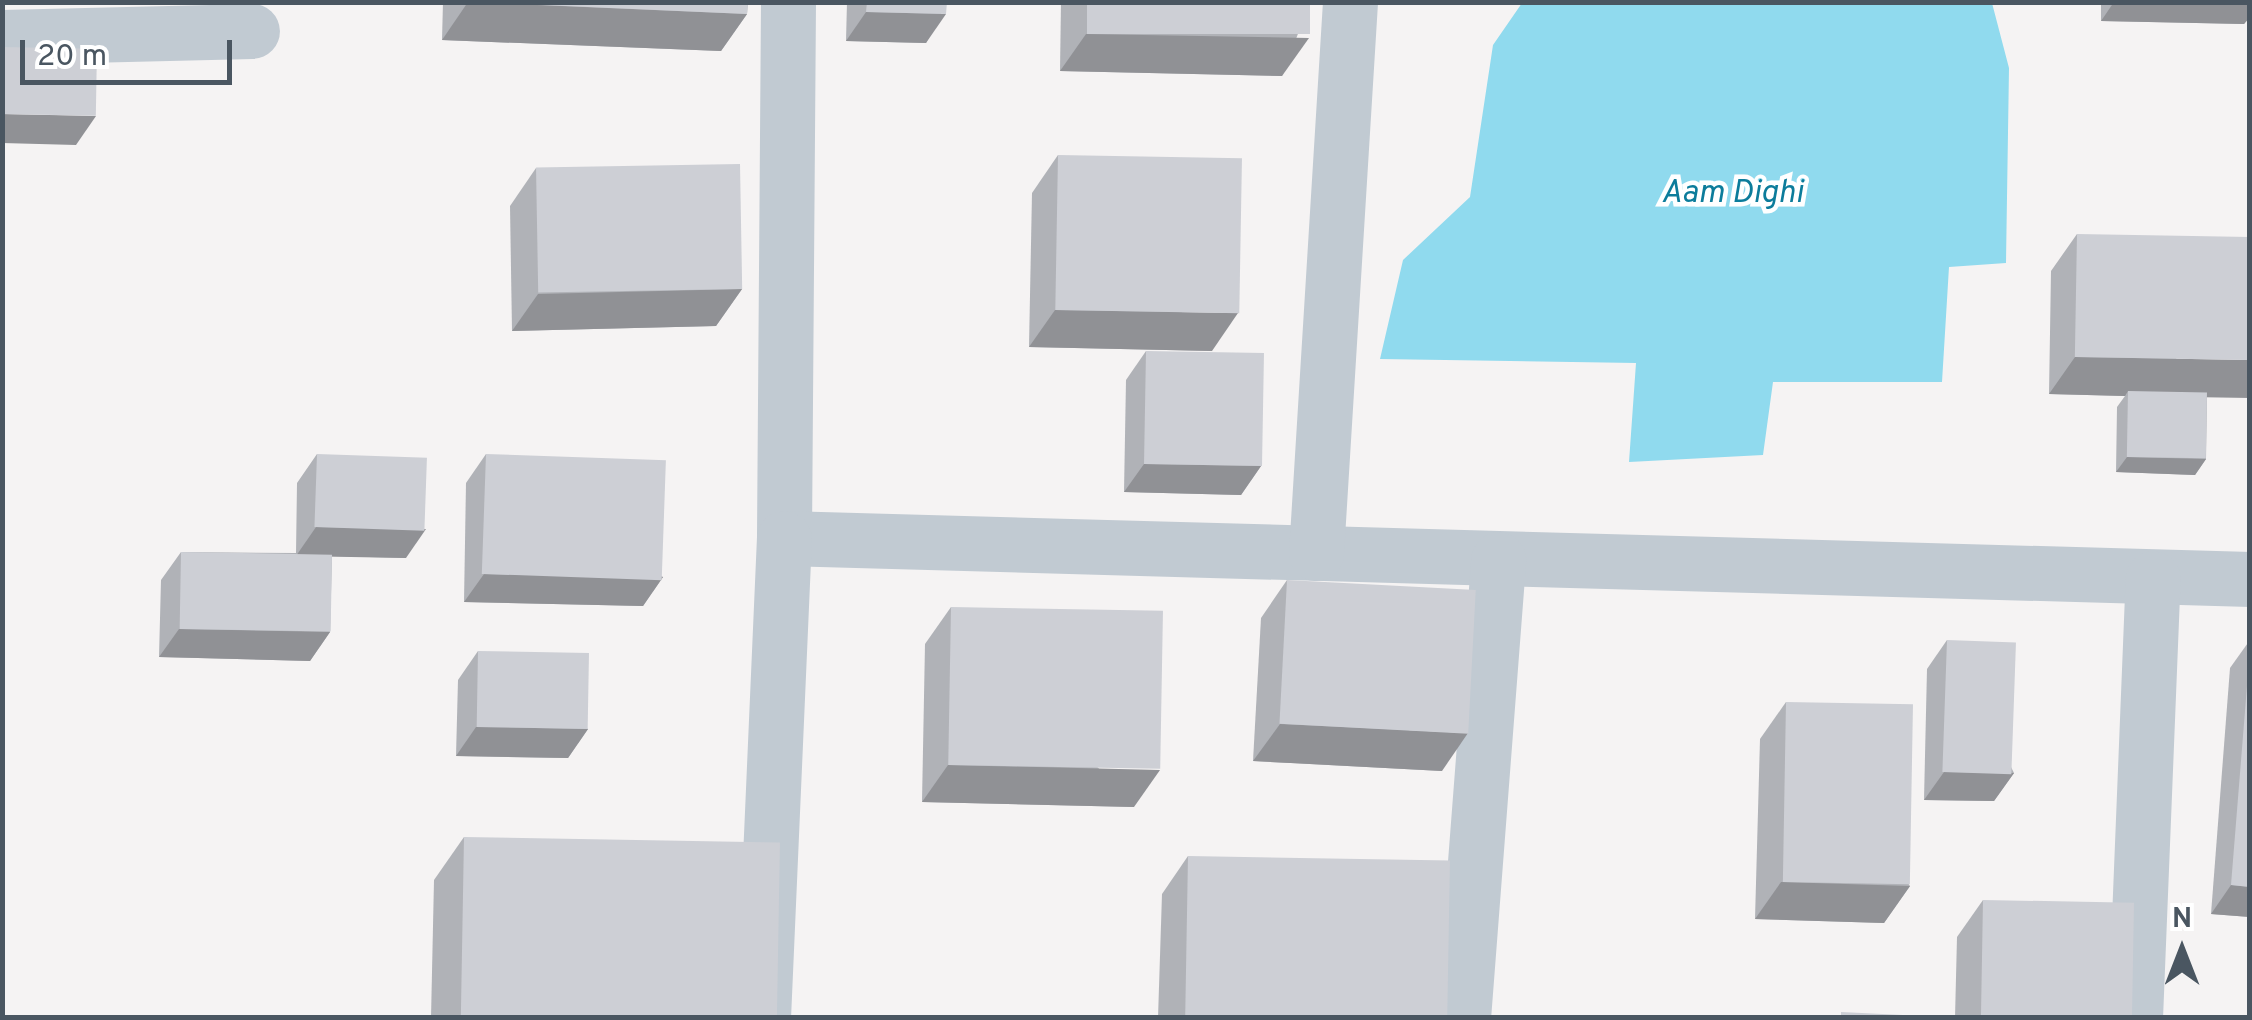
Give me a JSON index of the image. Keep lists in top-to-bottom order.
{
  "water": ["Aam Dighi"],
  "scale_bar": "20 m",
  "north": "top"
}
